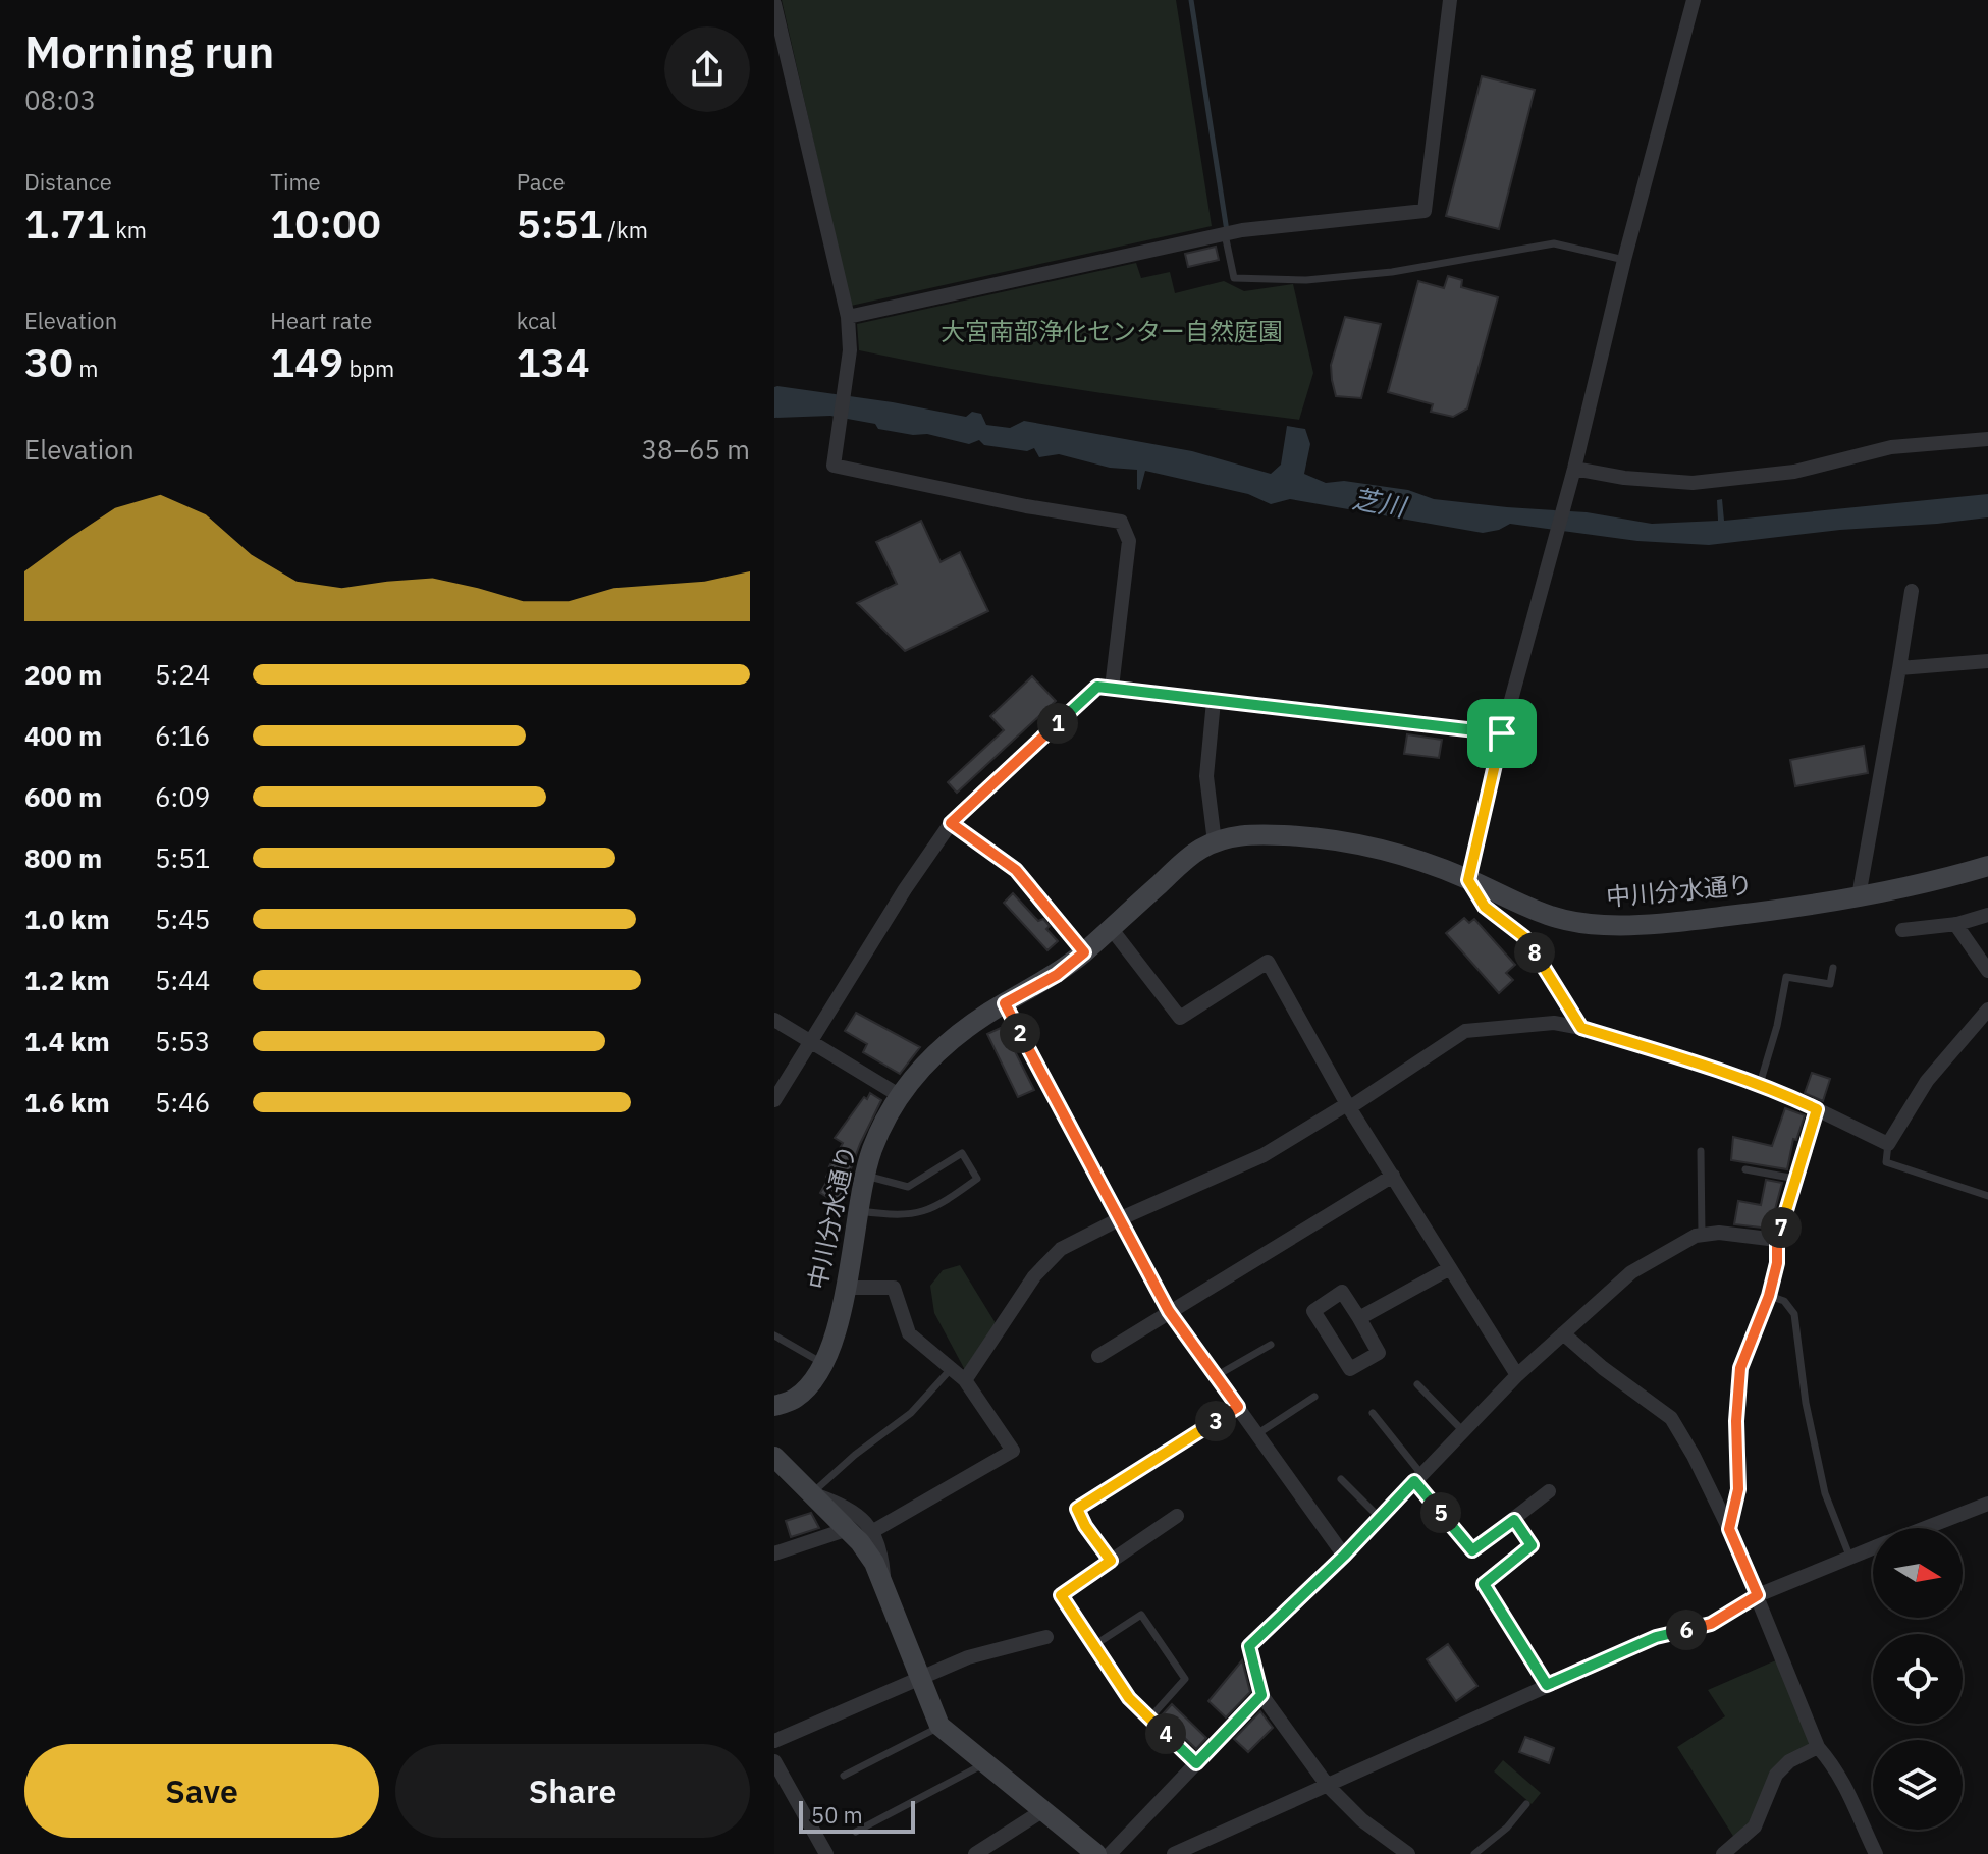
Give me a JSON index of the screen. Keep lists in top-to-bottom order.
{
  "streets": {
    "street": ["中川分水通り"]
  },
  "water": ["芝川"],
  "parks": ["大宮南部浄化センター自然庭園"],
  "scale_bar": "50 m",
  "north": "right",
  "page": {
    "heading": ["Morning run", "08:03"],
    "stats": [
      ["Distance", "1.71 km"],
      ["Time", "10:00"],
      ["Pace", "5:51 /km"],
      ["Elevation", "30 m"],
      ["Heart rate", "149 bpm"],
      ["kcal", "134"]
    ],
    "chart": ["Elevation", "38–65 m"],
    "list": [
      {
        "name": "200 m",
        "note": "5:24"
      },
      {
        "name": "400 m",
        "note": "6:16"
      },
      {
        "name": "600 m",
        "note": "6:09"
      },
      {
        "name": "800 m",
        "note": "5:51"
      },
      {
        "name": "1.0 km",
        "note": "5:45"
      },
      {
        "name": "1.2 km",
        "note": "5:44"
      },
      {
        "name": "1.4 km",
        "note": "5:53"
      },
      {
        "name": "1.6 km",
        "note": "5:46"
      }
    ],
    "pins": [
      "1",
      "8",
      "2",
      "7",
      "3",
      "5",
      "6",
      "4"
    ],
    "buttons": ["Save", "Share"],
    "scale": "50 m"
  }
}
